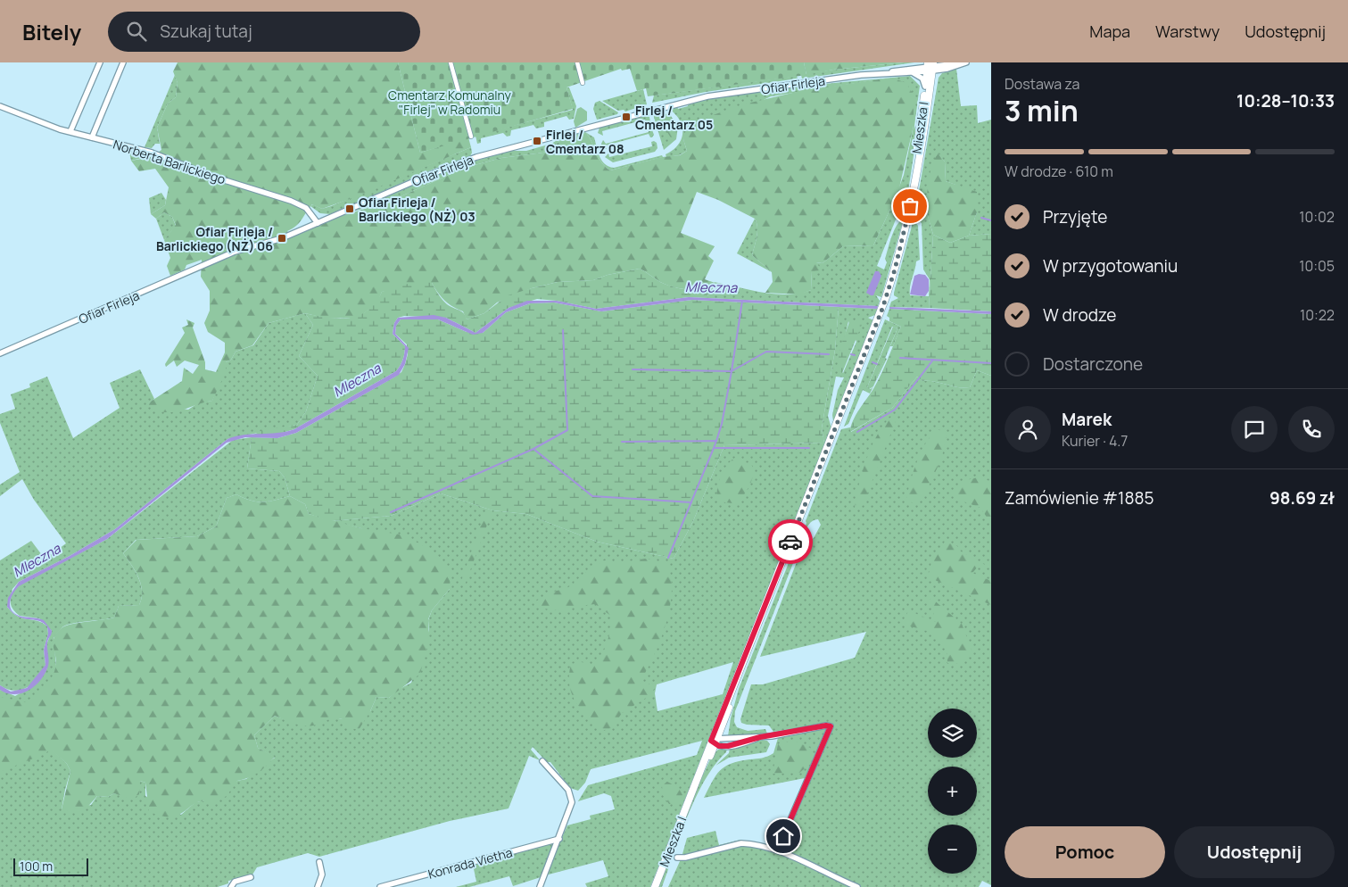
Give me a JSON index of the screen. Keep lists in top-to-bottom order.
{
  "streets": {
    "street": [
      "Ofiar Firleja",
      "Mieszka I",
      "Norberta Barlickiego",
      "Konrada Vietha"
    ]
  },
  "crossings": [
    ["Ofiar Firleja", "Mieszka I"],
    ["Ofiar Firleja", "Norberta Barlickiego"]
  ],
  "water": ["Mleczna"],
  "parks": ["Cmentarz Komunalny \"Firlej\" w Radomiu"],
  "places": {
    "transit": [
      "Firlej / Cmentarz 05",
      "Firlej / Cmentarz 08",
      "Ofiar Firleja / Barlickiego (NŻ) 03",
      "Ofiar Firleja / Barlickiego (NŻ) 06"
    ]
  },
  "scale_bar": "100 m",
  "page": {
    "header": "Bitely",
    "search": "Szukaj tutaj",
    "nav": ["Mapa", "Warstwy", "Udostępnij"],
    "heading": ["3 min", "Dostawa za", "10:28–10:33"],
    "panel": [
      "Marek",
      "Kurier · 4.7",
      "Zamówienie #1885",
      "98.69 zł"
    ],
    "bar": "W drodze · 610 m",
    "list": [
      ["Przyjęte", "10:02"],
      ["W przygotowaniu", "10:05"],
      ["W drodze", "10:22"],
      "Dostarczone"
    ],
    "map_buttons": ["+", "−"],
    "buttons": ["Pomoc", "Udostępnij"],
    "scale": "100 m"
  }
}
